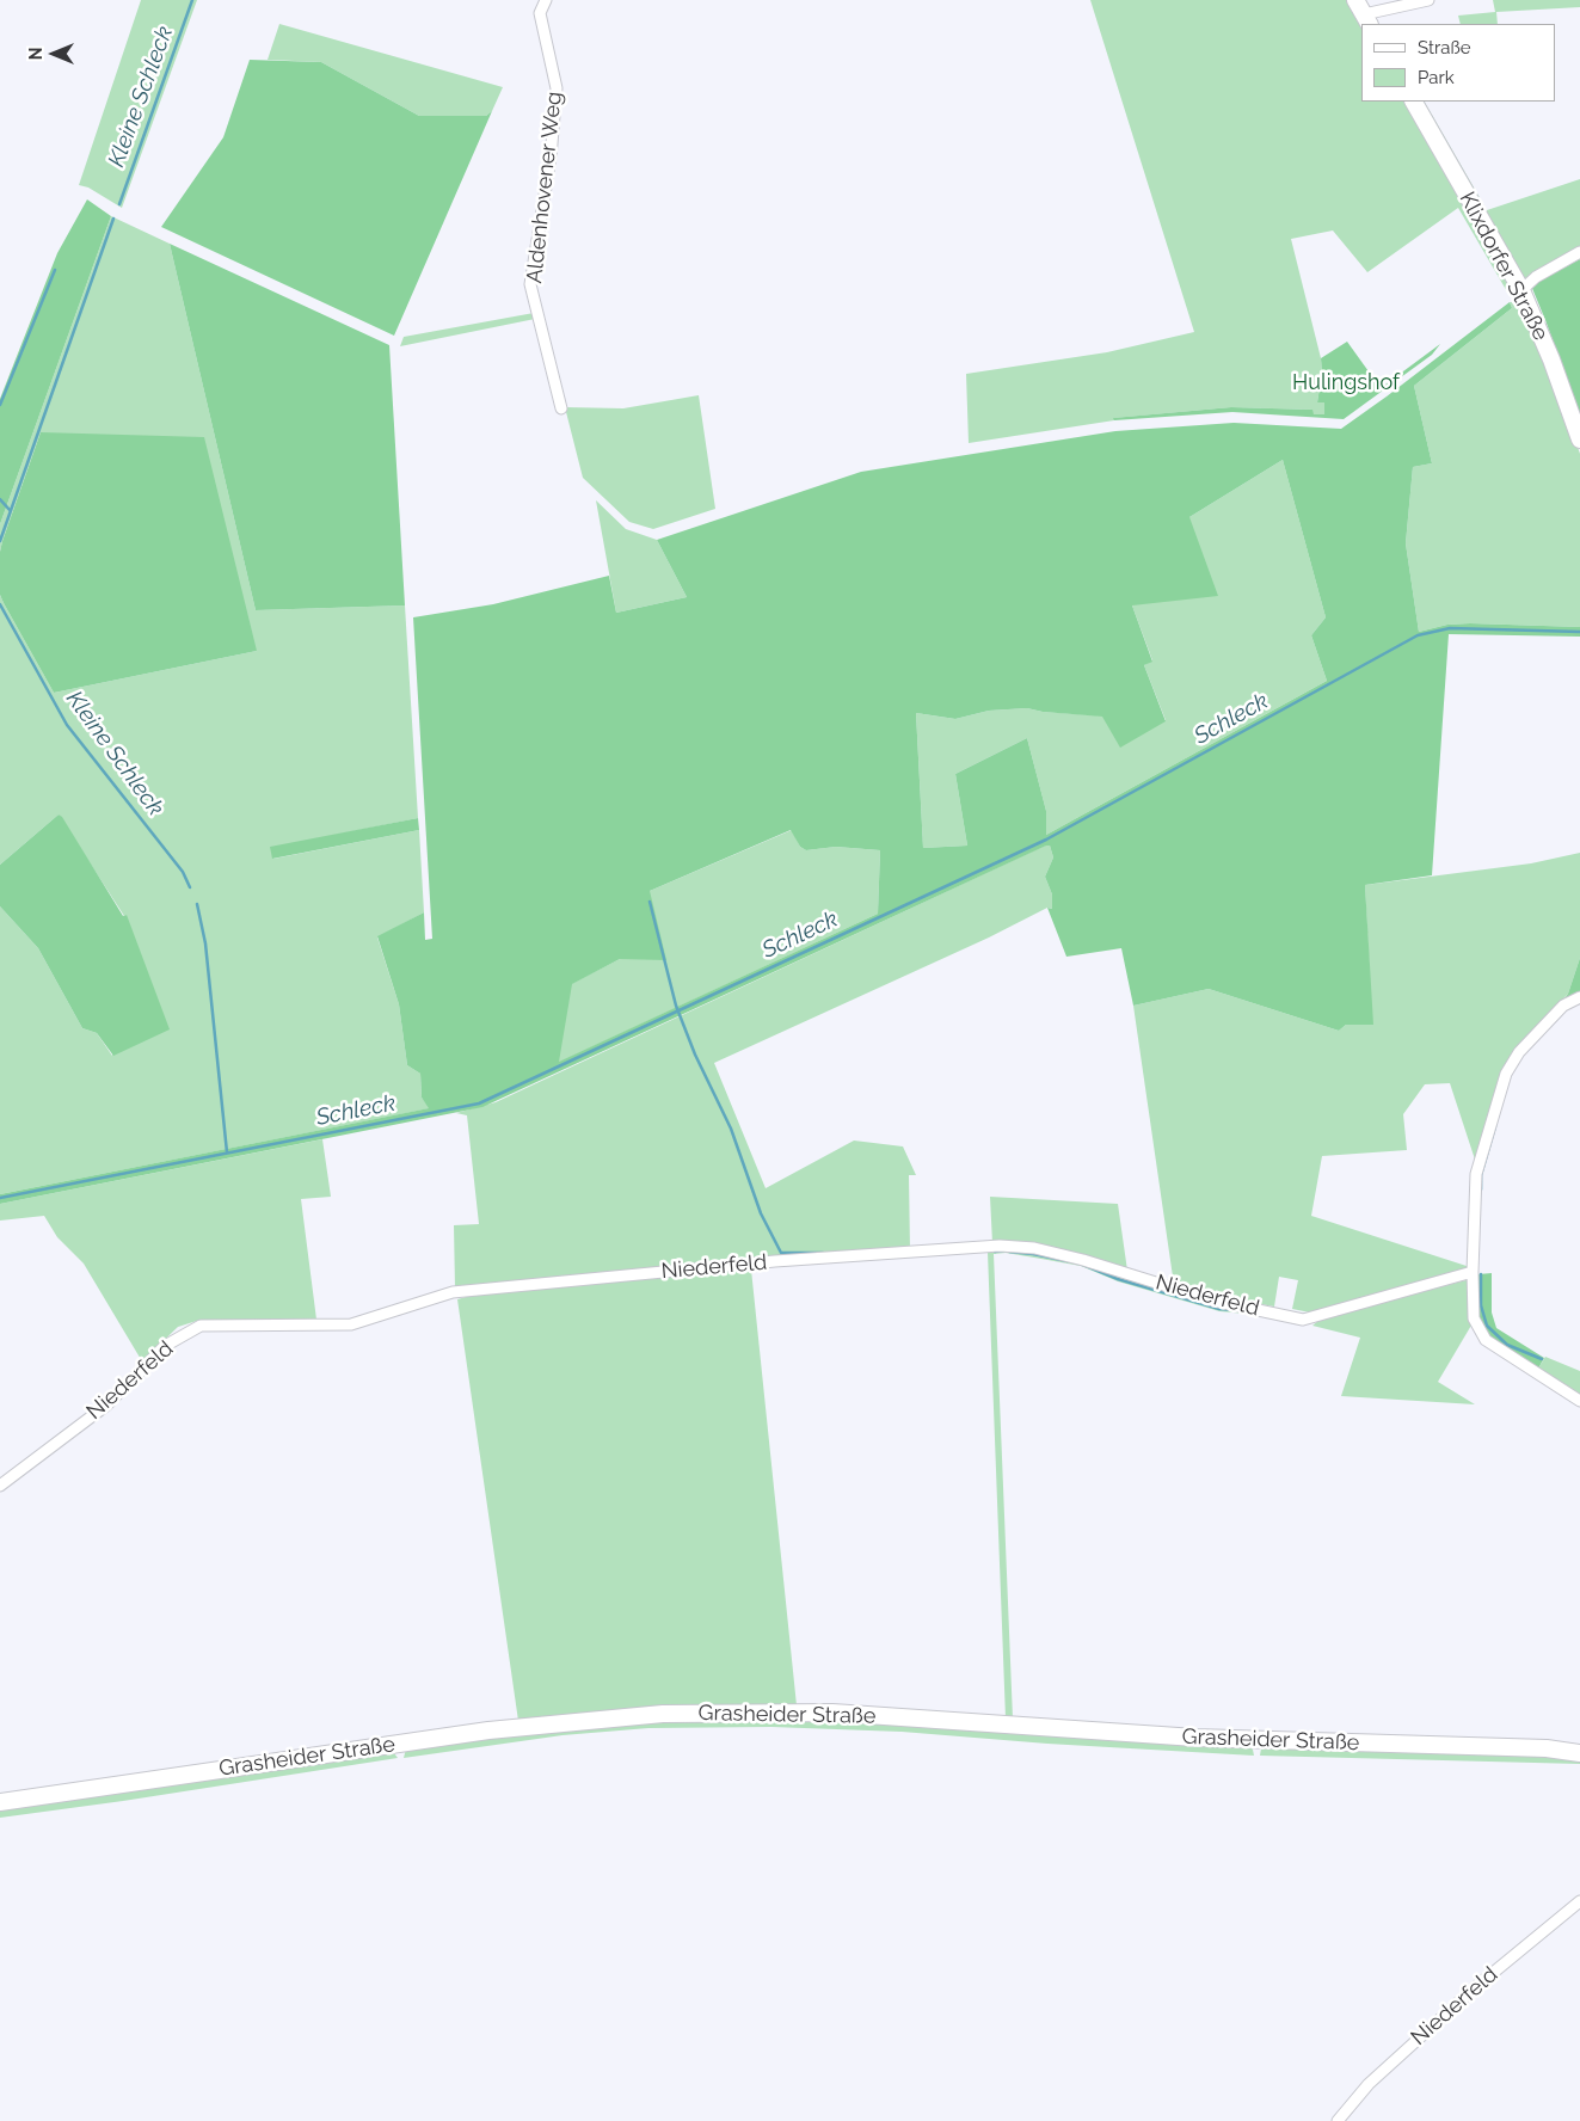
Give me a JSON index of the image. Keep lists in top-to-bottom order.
{
  "streets": {
    "street": [
      "Aldenhovener Weg",
      "Klixdorfer Straße",
      "Niederfeld",
      "Grasheider Straße"
    ]
  },
  "water": ["Kleine Schleck", "Schleck"],
  "parks": ["Hulingshof"],
  "legend": ["Straße", "Park"],
  "north": "left"
}
